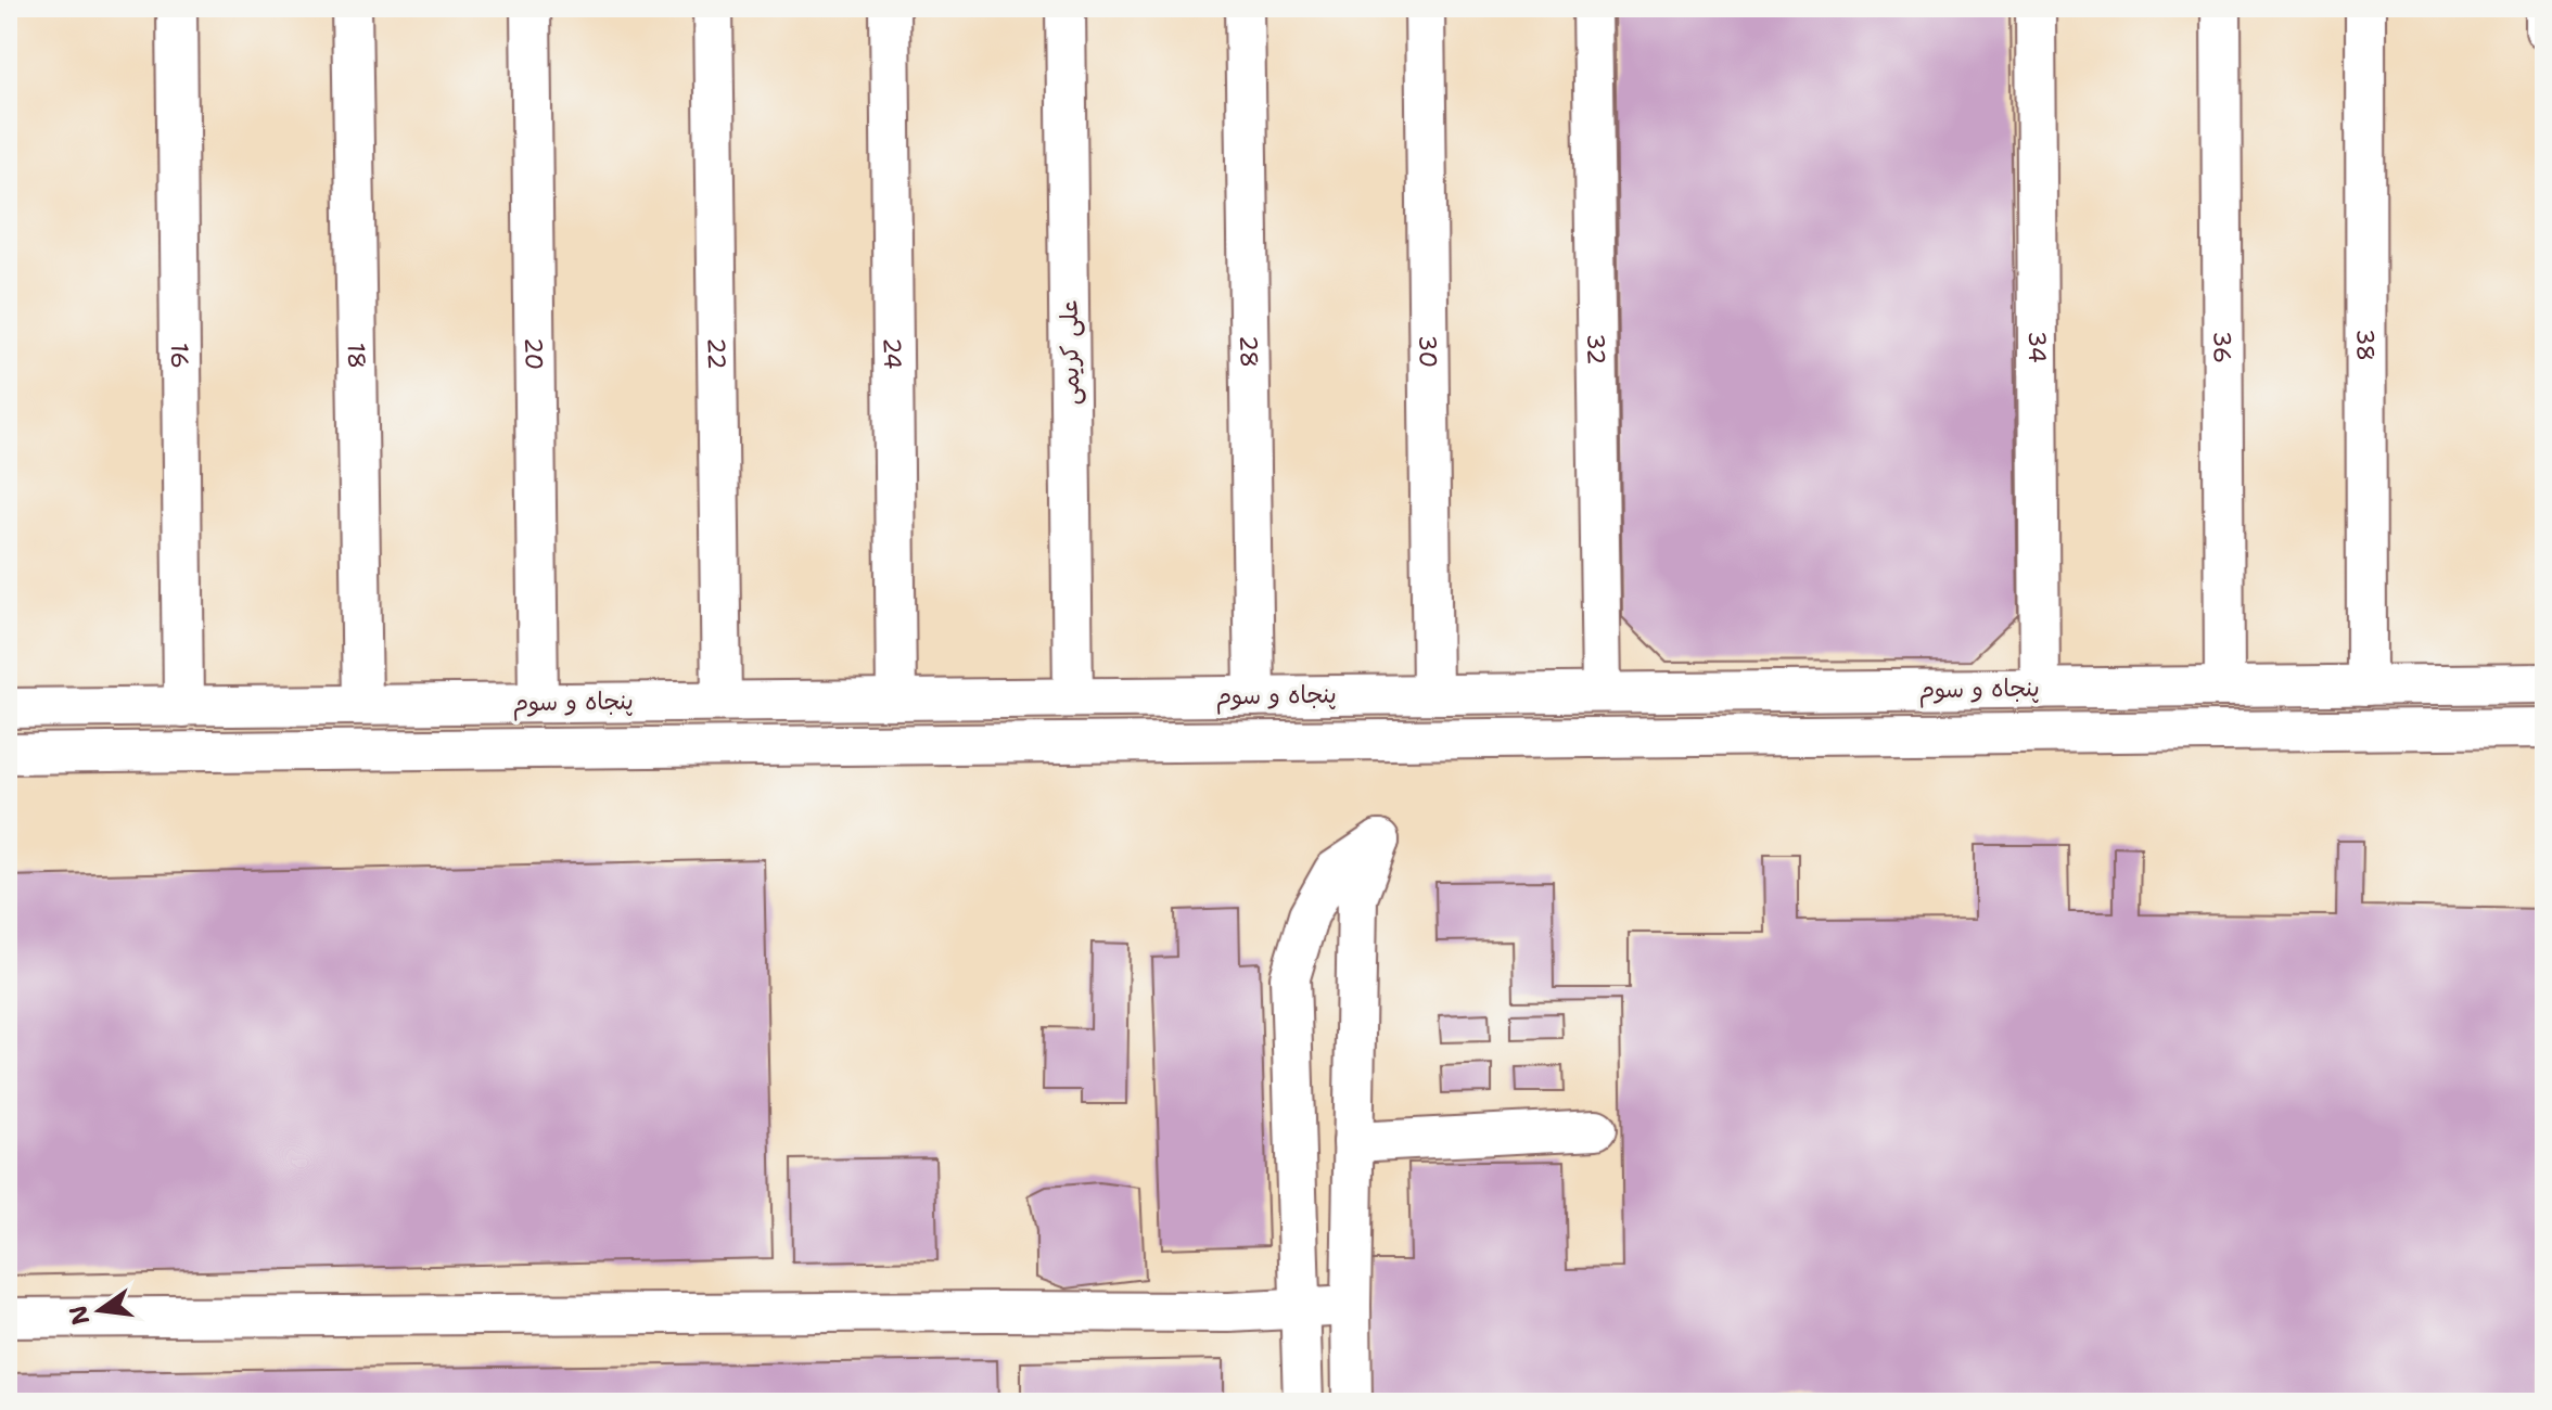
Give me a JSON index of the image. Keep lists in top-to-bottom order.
{
  "streets": {
    "street": [
      "38",
      "34",
      "36",
      "32",
      "30",
      "28",
      "علی کریمی",
      "22",
      "24",
      "20",
      "18",
      "16",
      "پنجاه و سوم"
    ]
  },
  "crossings": [
    ["38", "پنجاه و سوم"],
    ["34", "پنجاه و سوم"],
    ["36", "پنجاه و سوم"],
    ["32", "پنجاه و سوم"],
    ["30", "پنجاه و سوم"],
    ["28", "پنجاه و سوم"],
    ["علی کریمی", "پنجاه و سوم"],
    ["22", "پنجاه و سوم"],
    ["24", "پنجاه و سوم"],
    ["20", "پنجاه و سوم"],
    ["18", "پنجاه و سوم"],
    ["16", "پنجاه و سوم"]
  ],
  "north": "left"
}
